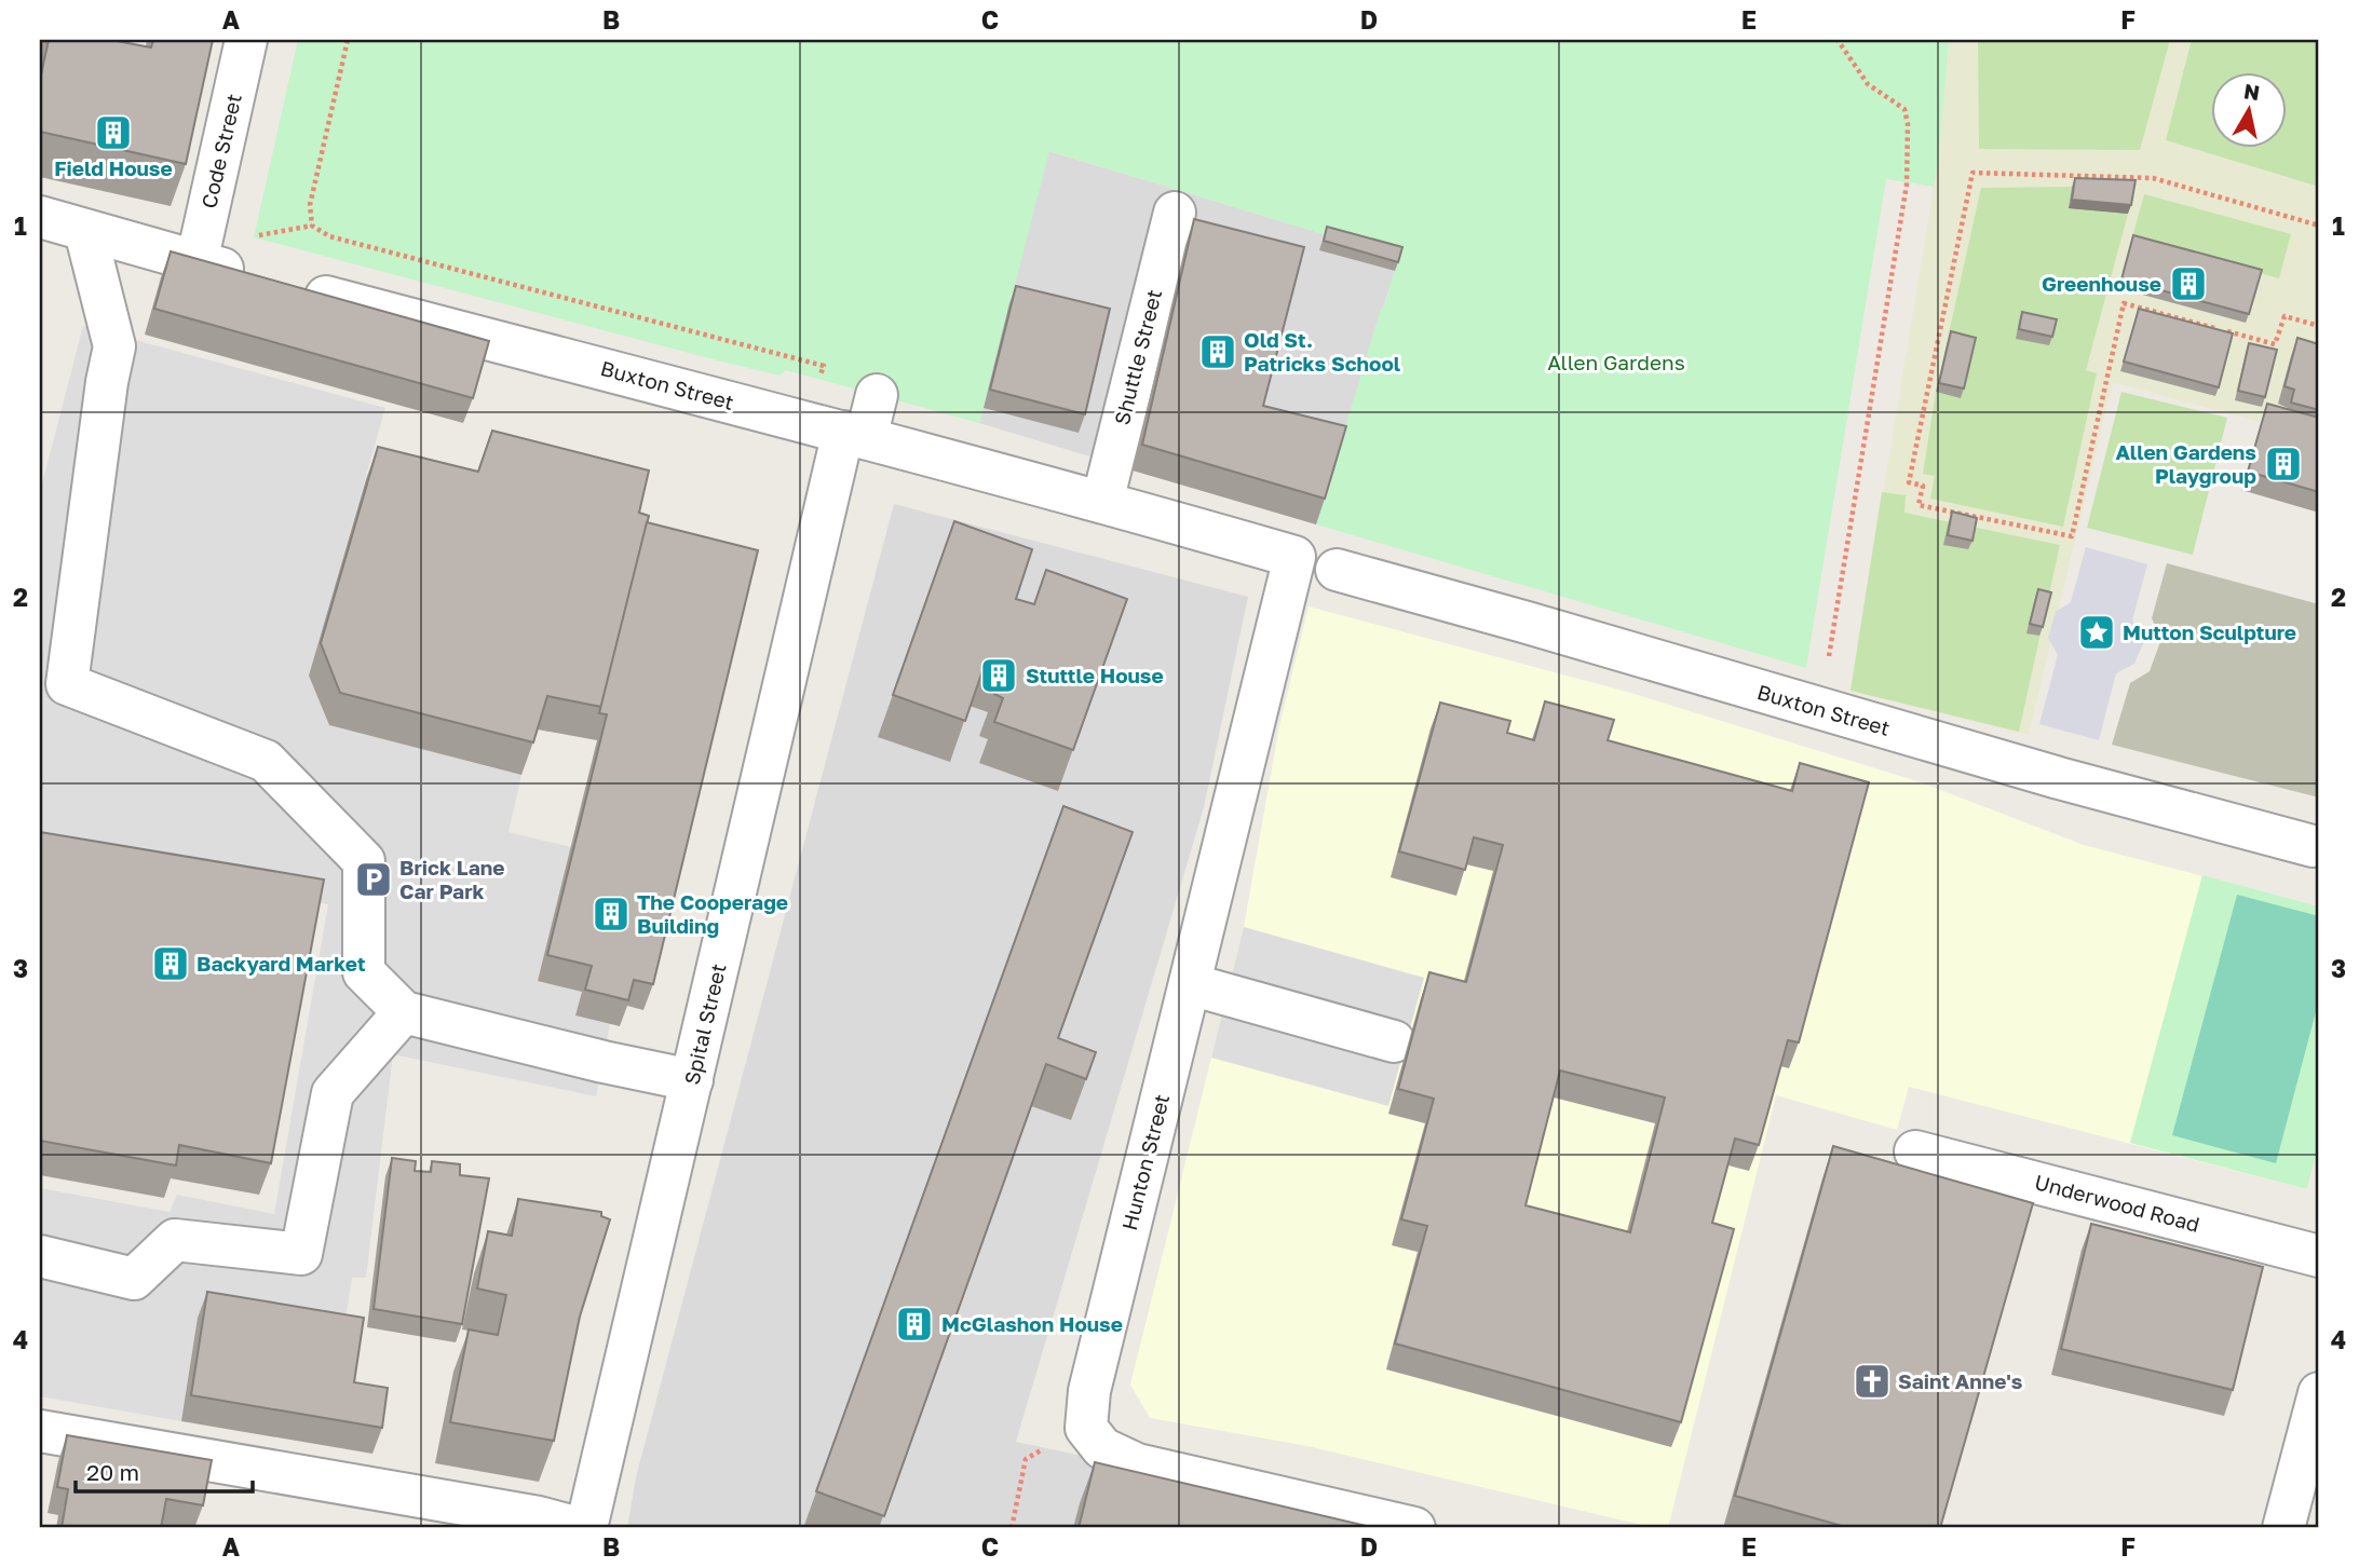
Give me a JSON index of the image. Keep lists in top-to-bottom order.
{
  "streets": {
    "street": [
      "Code Street",
      "Shuttle Street",
      "Buxton Street",
      "Spital Street",
      "Hunton Street",
      "Underwood Road"
    ]
  },
  "crossings": [
    ["Shuttle Street", "Buxton Street"],
    ["Buxton Street", "Spital Street"],
    ["Buxton Street", "Hunton Street"]
  ],
  "parks": ["Allen Gardens"],
  "places": {
    "building": [
      "Field House",
      "Greenhouse",
      "Old St. Patricks School",
      "Allen Gardens Playgroup",
      "Stuttle House",
      "The Cooperage Building",
      "Backyard Market",
      "McGlashon House"
    ],
    "place": ["Mutton Sculpture"],
    "parking": ["Brick Lane Car Park"],
    "church": ["Saint Anne's"]
  },
  "scale_bar": "20 m",
  "north": "top",
  "grid": {
    "columns": [
      "A",
      "B",
      "C",
      "D",
      "E",
      "F"
    ],
    "rows": [
      "1",
      "2",
      "3",
      "4"
    ]
  }
}
